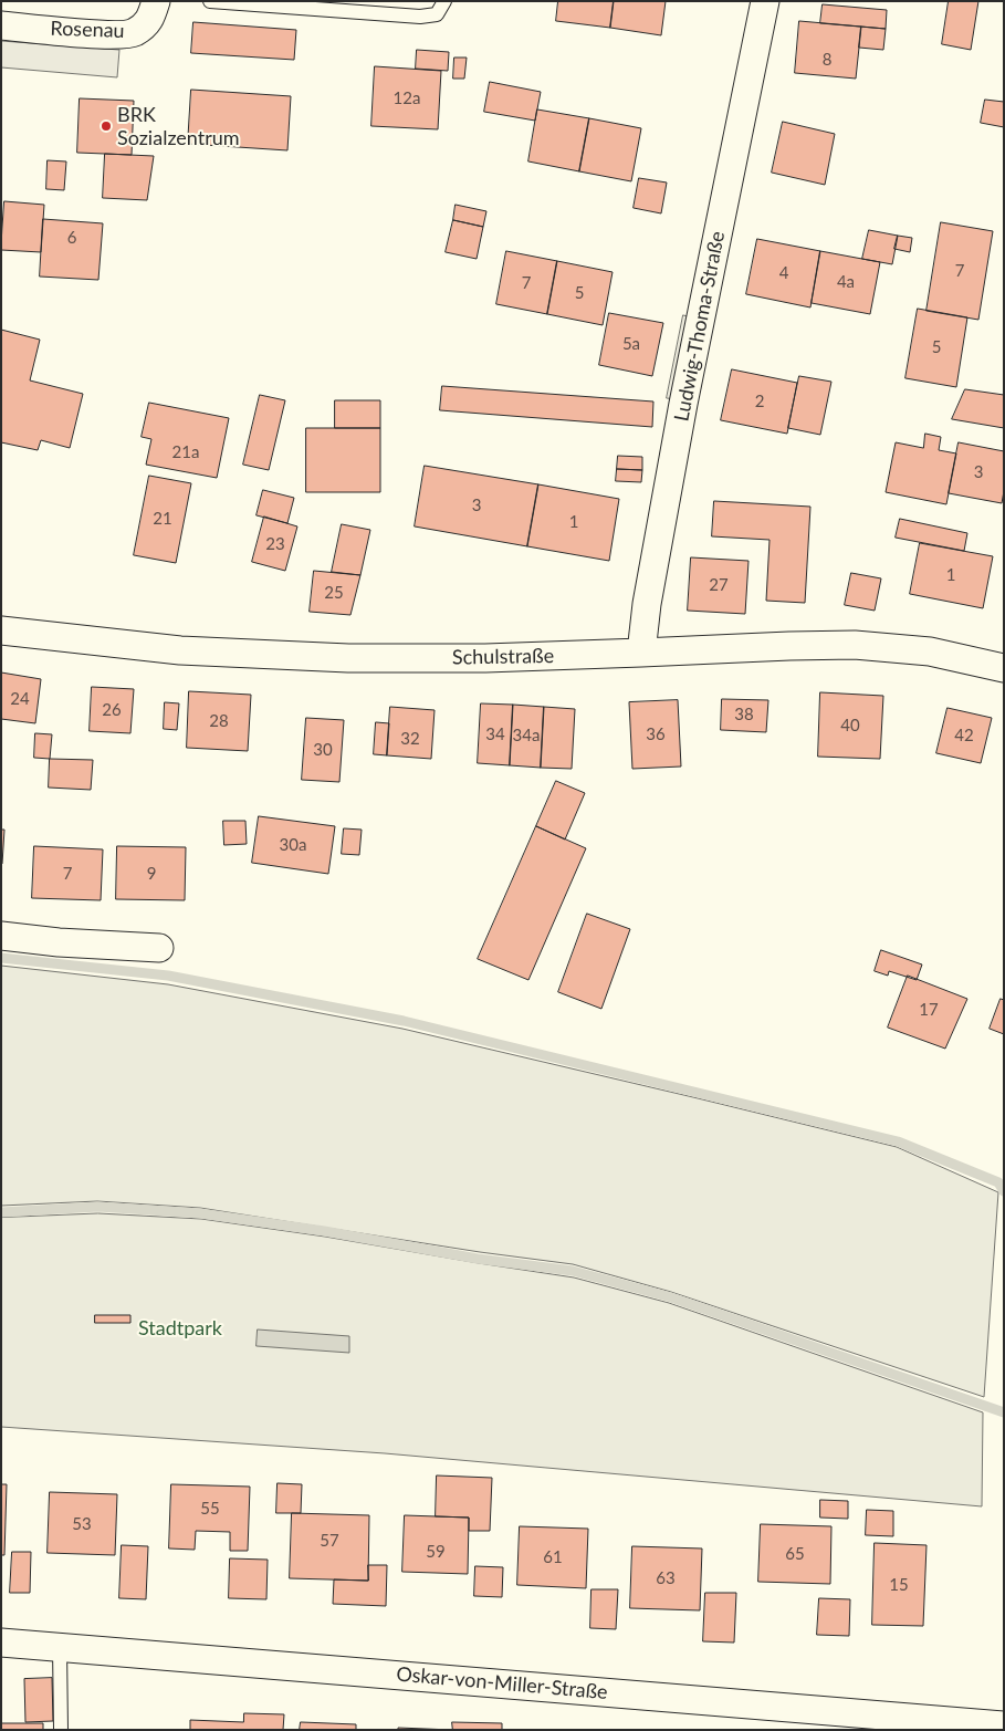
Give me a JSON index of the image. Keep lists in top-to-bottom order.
{
  "streets": {
    "street": [
      "Rosenau",
      "Ludwig-Thoma-Straße",
      "Schulstraße",
      "Oskar-von-Miller-Straße"
    ]
  },
  "crossings": [
    ["Ludwig-Thoma-Straße", "Schulstraße"]
  ],
  "parks": ["Stadtpark"],
  "places": ["BRK Sozialzentrum"],
  "house_numbers": [
    "8",
    "12a",
    "6",
    "7",
    "4",
    "4a",
    "7",
    "5",
    "5a",
    "5",
    "2",
    "21a",
    "3",
    "3",
    "21",
    "1",
    "23",
    "1",
    "27",
    "25",
    "24",
    "26",
    "38",
    "28",
    "40",
    "34",
    "36",
    "34a",
    "42",
    "32",
    "30",
    "30a",
    "7",
    "9",
    "17",
    "55",
    "53",
    "57",
    "59",
    "65",
    "61",
    "63",
    "15"
  ]
}
